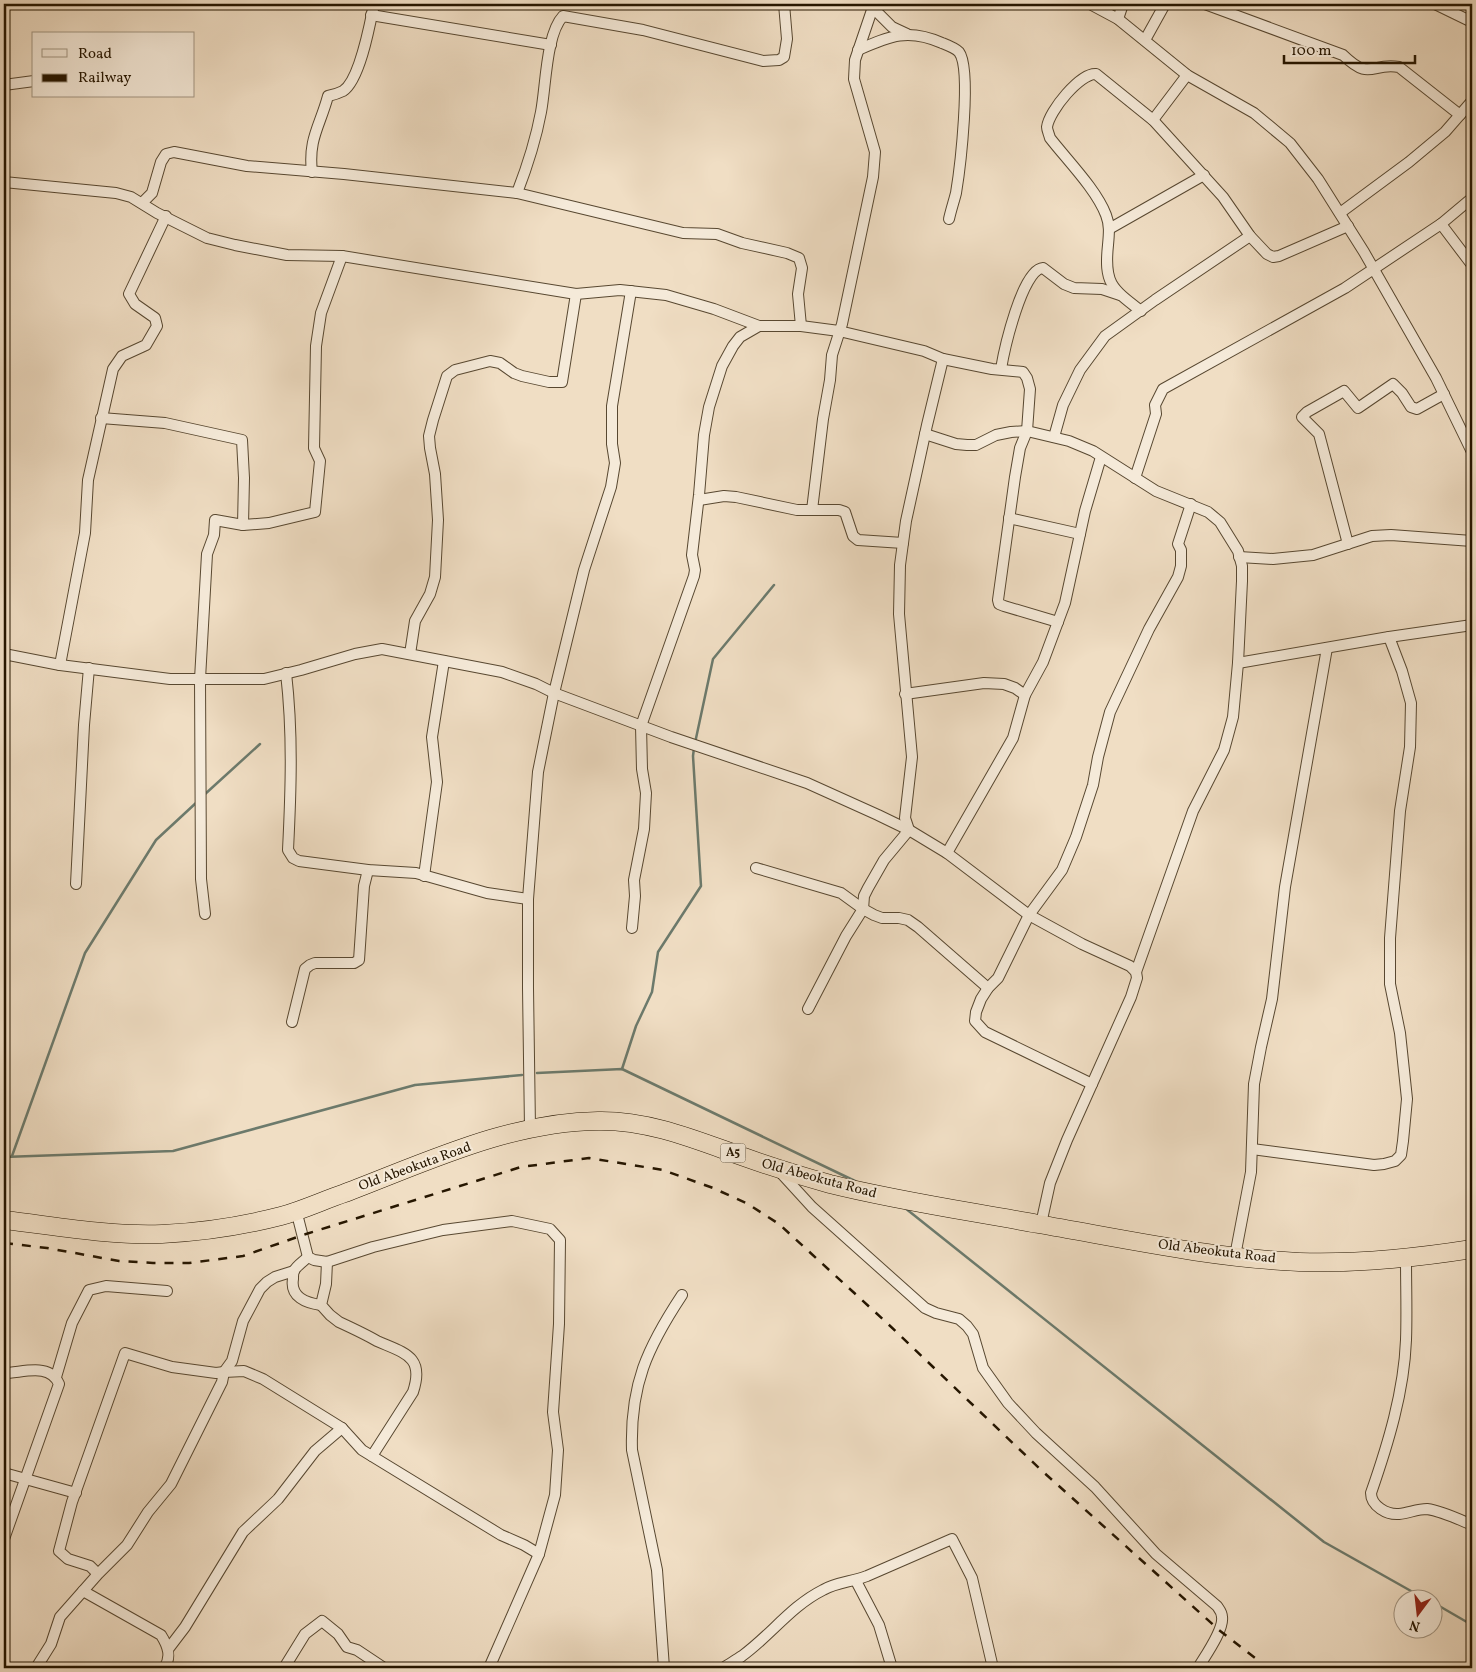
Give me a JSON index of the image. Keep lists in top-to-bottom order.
{
  "streets": {
    "highway": ["A5", "Old Abeokuta Road"]
  },
  "legend": ["Road", "Railway"],
  "scale_bar": "100 m",
  "north": "bottom"
}
